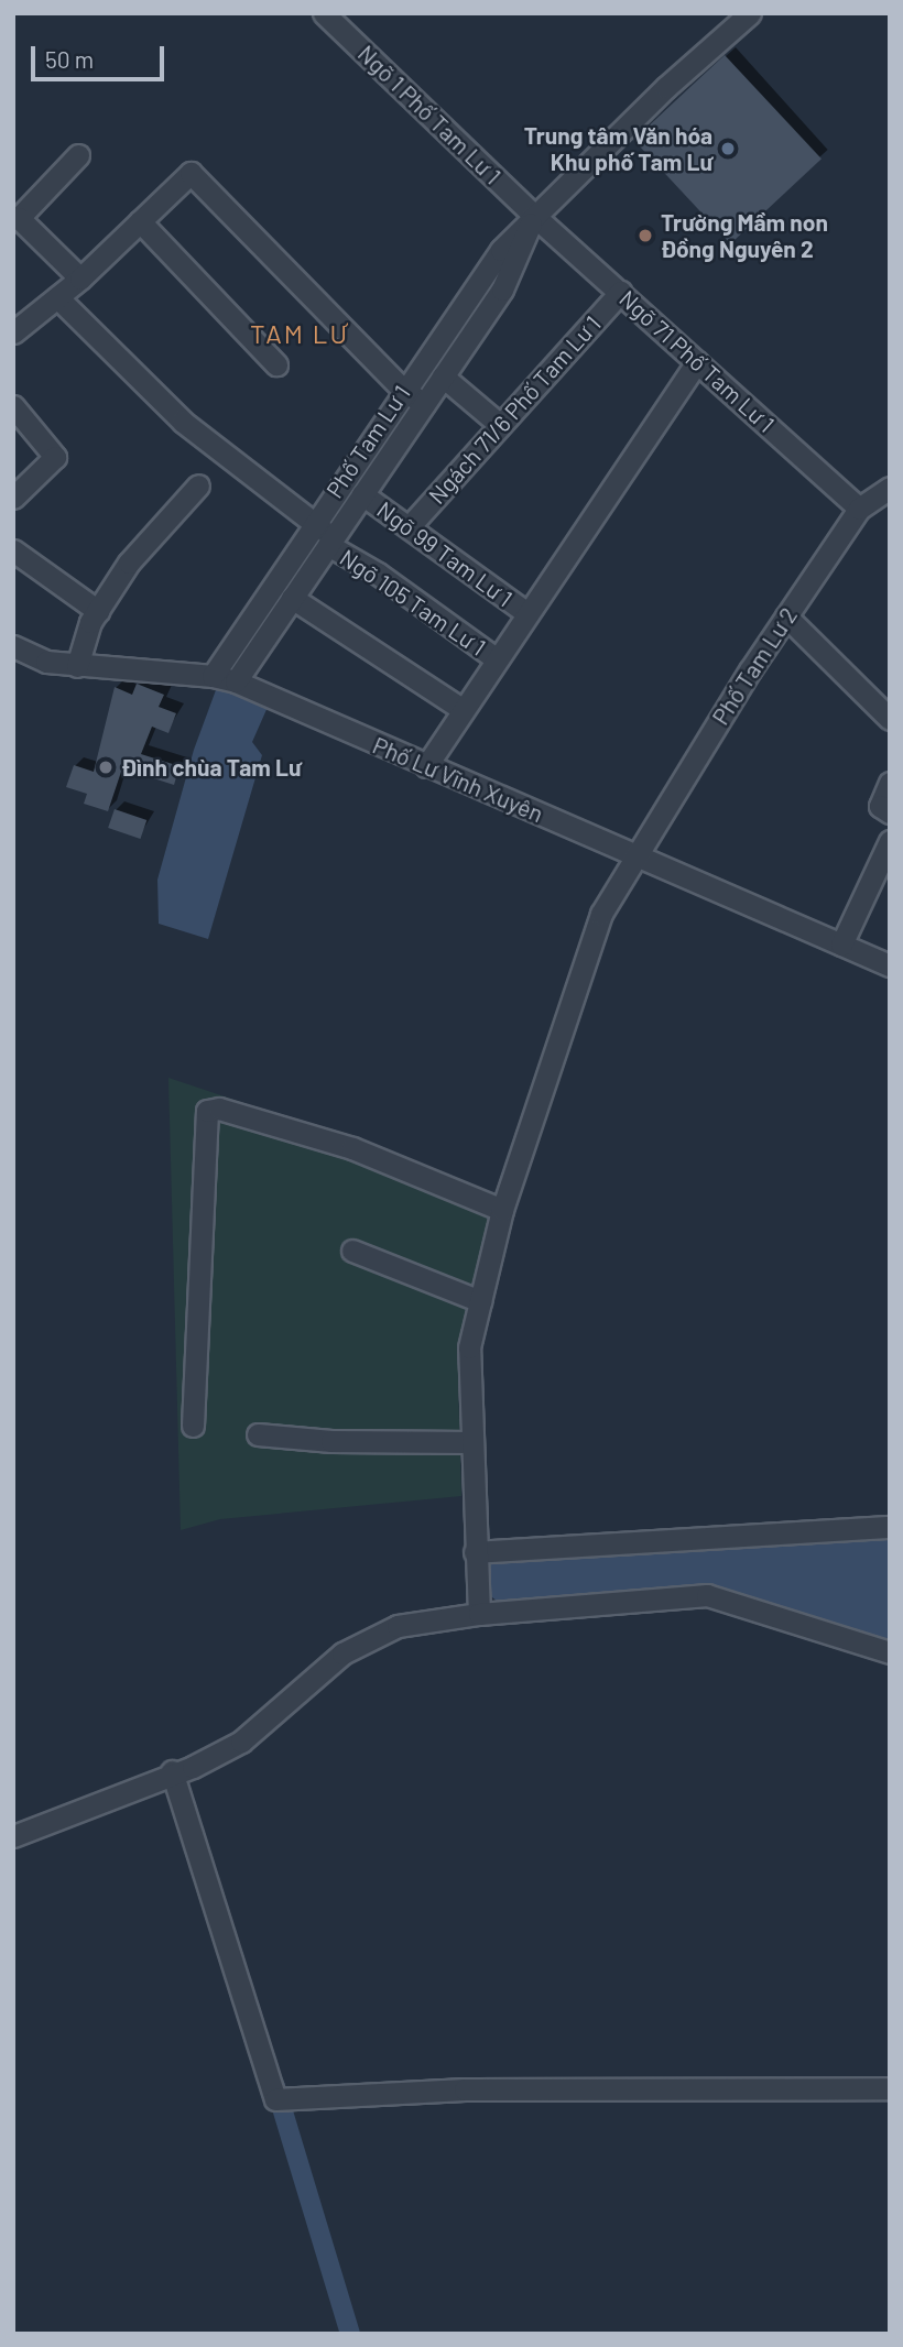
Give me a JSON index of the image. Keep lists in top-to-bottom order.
{
  "streets": {
    "street": [
      "Ngõ 1 Phố Tam Lư 1",
      "Ngõ 71 Phố Tam Lư 1",
      "Ngách 71/6 Phố Tam Lư 1",
      "Phố Tam Lư 1",
      "Ngõ 99 Tam Lư 1",
      "Ngõ 105 Tam Lư 1",
      "Phố Tam Lư 2",
      "Phố Lư Vĩnh Xuyên"
    ]
  },
  "crossings": [
    ["Ngõ 1 Phố Tam Lư 1", "Ngõ 71 Phố Tam Lư 1"],
    ["Ngõ 1 Phố Tam Lư 1", "Phố Tam Lư 1"],
    ["Ngõ 71 Phố Tam Lư 1", "Ngách 71/6 Phố Tam Lư 1"],
    ["Ngõ 71 Phố Tam Lư 1", "Phố Tam Lư 1"],
    ["Ngõ 71 Phố Tam Lư 1", "Phố Tam Lư 2"],
    ["Ngách 71/6 Phố Tam Lư 1", "Ngõ 99 Tam Lư 1"],
    ["Phố Tam Lư 1", "Ngõ 99 Tam Lư 1"],
    ["Phố Tam Lư 1", "Ngõ 105 Tam Lư 1"],
    ["Phố Tam Lư 1", "Phố Lư Vĩnh Xuyên"],
    ["Phố Tam Lư 2", "Phố Lư Vĩnh Xuyên"]
  ],
  "districts": ["TAM LƯ"],
  "places": ["Trung tâm Văn hóa Khu phố Tam Lư", "Trường Mầm non Đồng Nguyên 2", "Đình chùa Tam Lư"],
  "scale_bar": "50 m"
}
